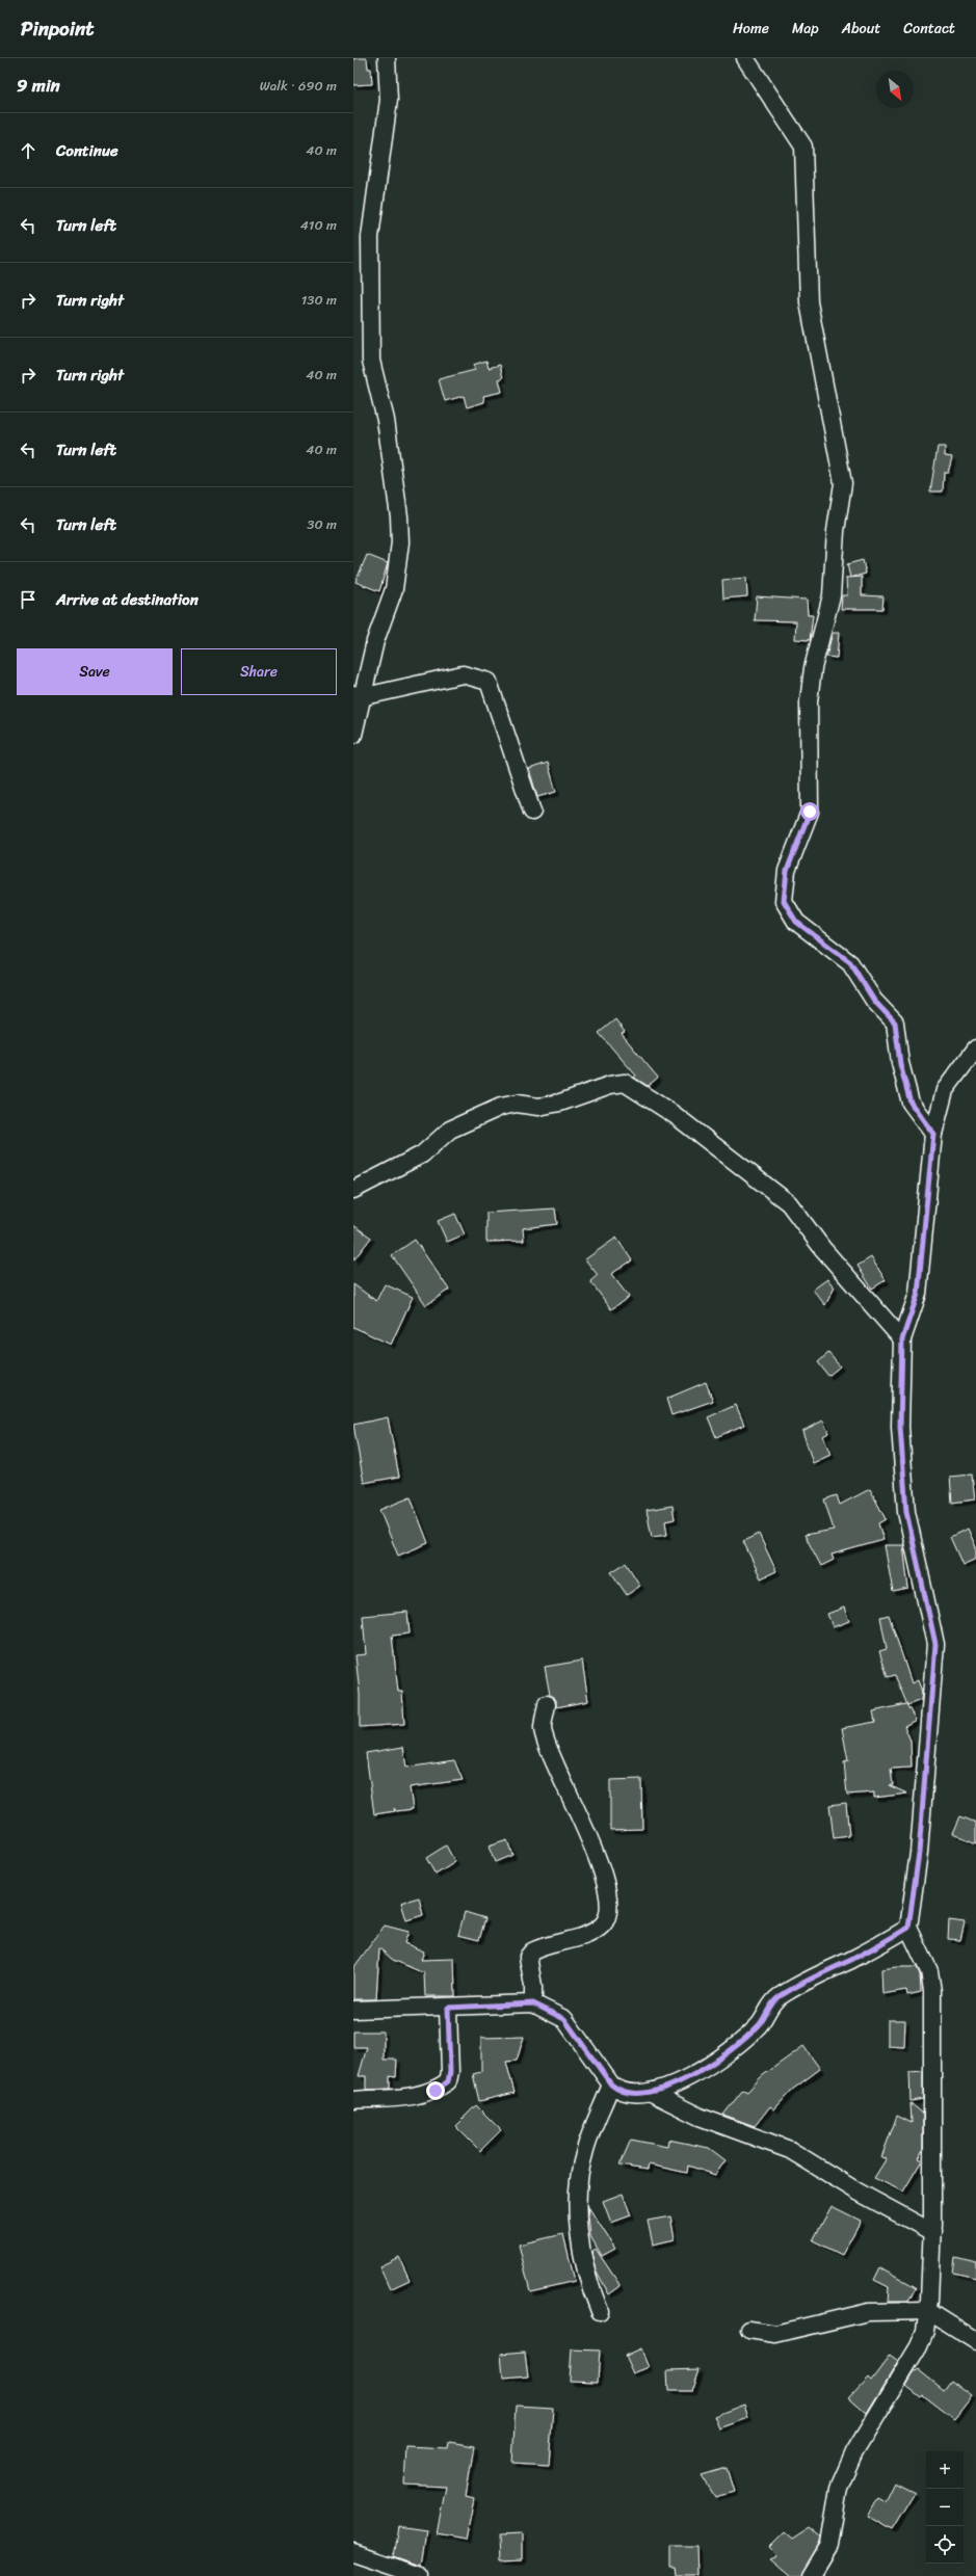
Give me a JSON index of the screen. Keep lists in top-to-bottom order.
{
  "north": "bottom right",
  "page": {
    "header": "Pinpoint",
    "nav": [
      "Home",
      "Map",
      "About",
      "Contact"
    ],
    "heading": ["9 min", "Walk · 690 m"],
    "list": [
      ["Continue", "40 m"],
      ["Turn left", "410 m"],
      ["Turn right", "130 m"],
      ["Turn right", "40 m"],
      ["Turn left", "40 m"],
      ["Turn left", "30 m"],
      "Arrive at destination"
    ],
    "buttons": ["Save", "Share"],
    "map_buttons": ["+", "−"]
  }
}
